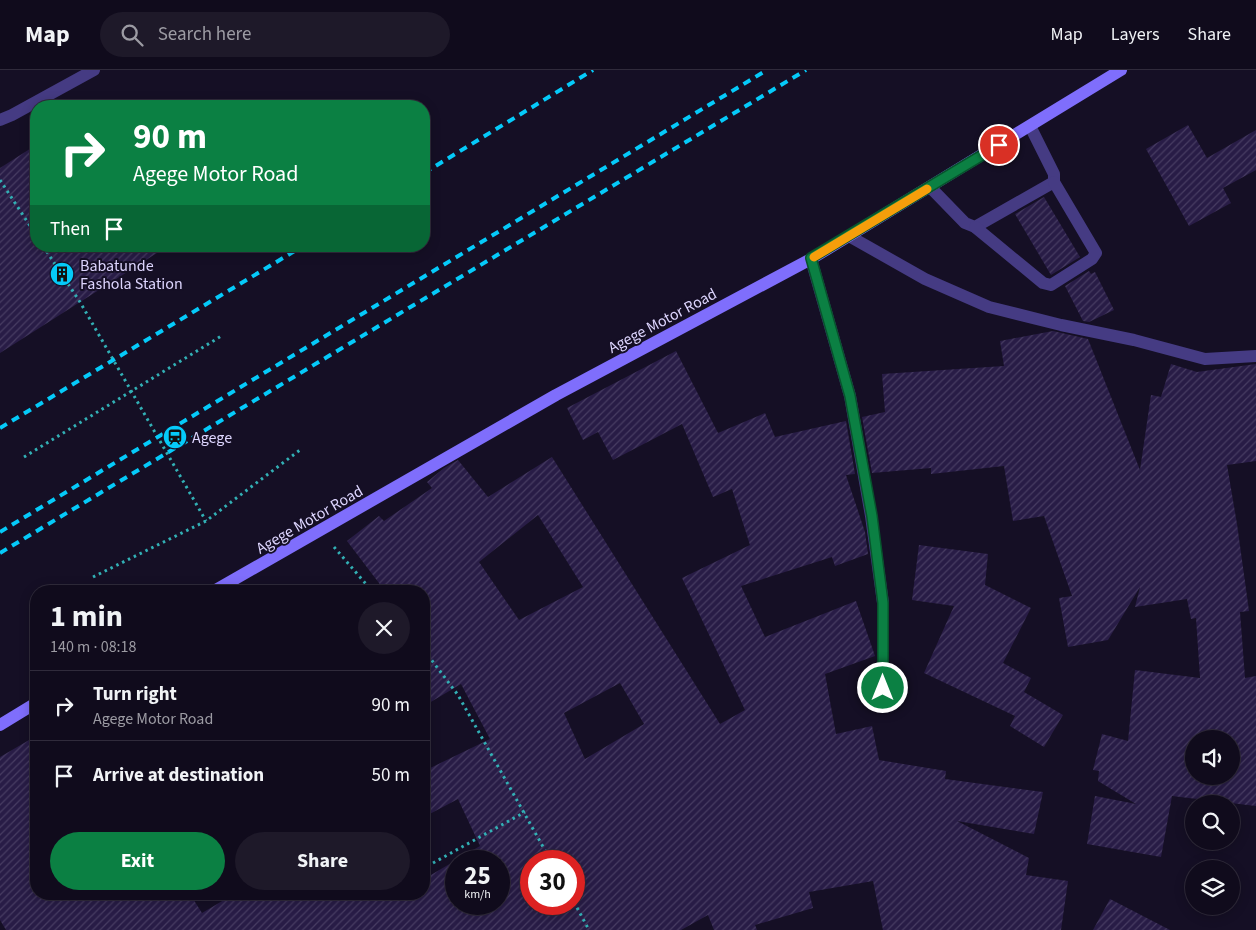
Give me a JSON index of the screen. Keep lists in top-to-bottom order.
{
  "streets": {
    "main road": ["Agege Motor Road"]
  },
  "places": {
    "building": ["Babatunde Fashola Station"],
    "station": ["Agege"]
  },
  "page": {
    "header": "Map",
    "search": "Search here",
    "nav": ["Map", "Layers", "Share"],
    "turn": ["90 m", "Agege Motor Road"],
    "then": "Then",
    "heading": ["1 min", "140 m · 08:18"],
    "list": [
      {
        "name": "Turn right",
        "note": "Agege Motor Road",
        "value": "90 m"
      },
      {
        "name": "Arrive at destination",
        "value": "50 m"
      }
    ],
    "buttons": ["Exit", "Share"],
    "speed": "25 km/h",
    "limit": "30"
  }
}
